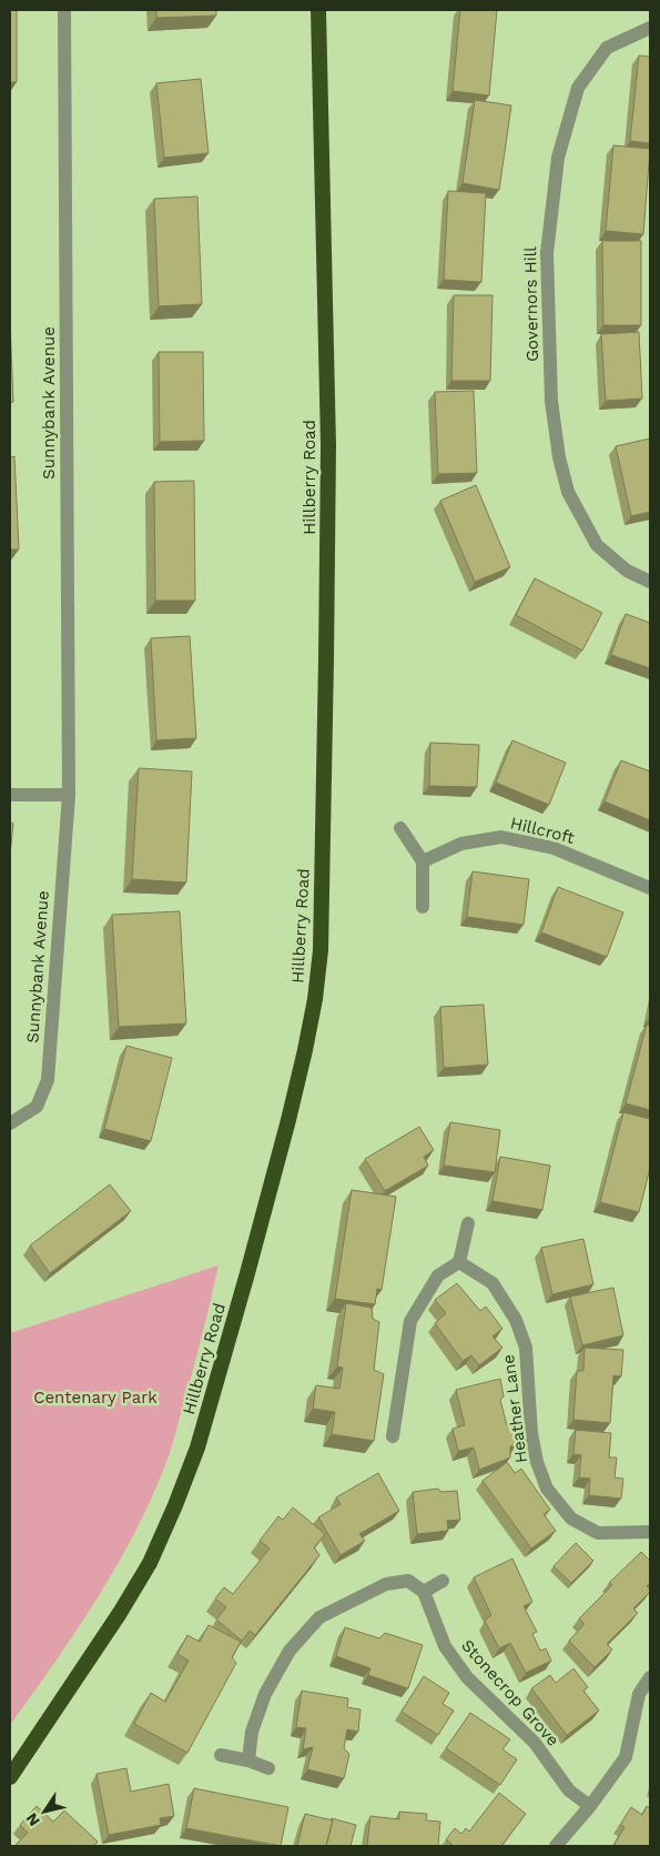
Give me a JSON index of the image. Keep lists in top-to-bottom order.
{
  "streets": {
    "highway": ["Hillberry Road"],
    "street": [
      "Governors Hill",
      "Sunnybank Avenue",
      "Hillcroft",
      "Heather Lane",
      "Stonecrop Grove"
    ]
  },
  "parks": ["Centenary Park"],
  "north": "bottom left"
}
